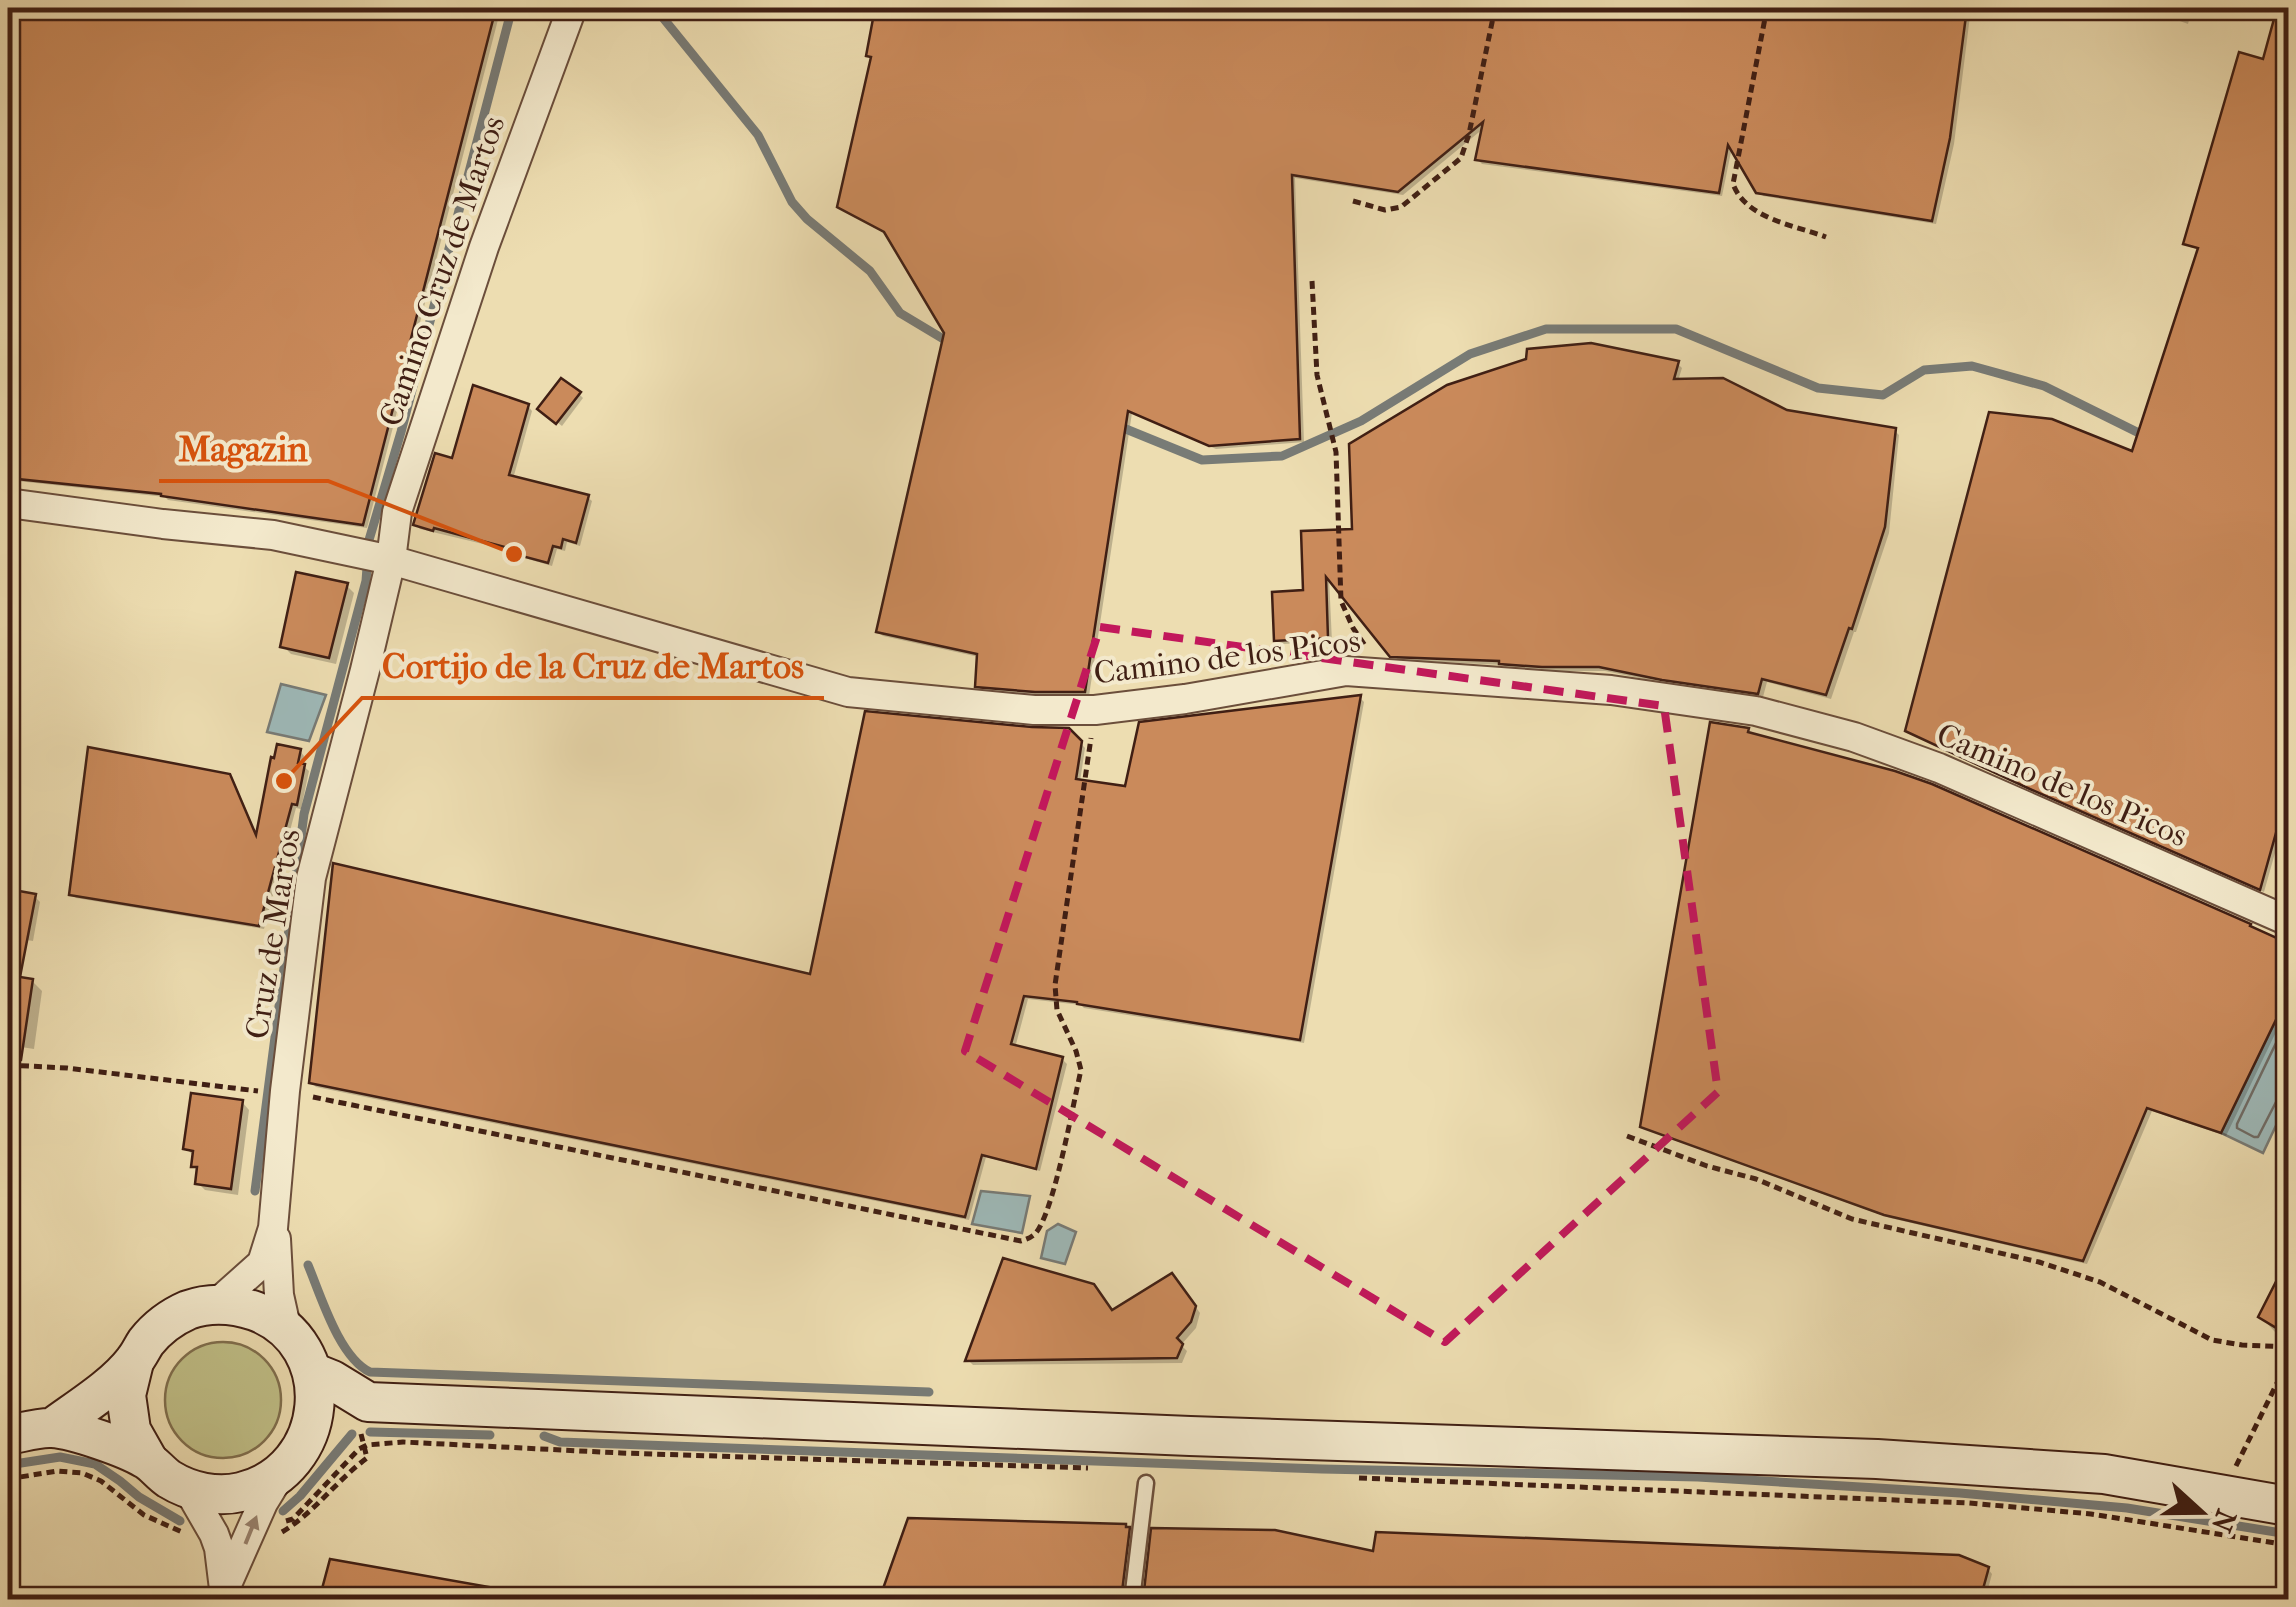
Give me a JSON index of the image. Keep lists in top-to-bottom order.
{
  "streets": {
    "street": ["Camino Cruz de Martos", "Camino de los Picos", "Cruz de Martos"]
  },
  "crossings": [
    ["Camino Cruz de Martos", "Camino de los Picos"],
    ["Camino Cruz de Martos", "Cruz de Martos"],
    ["Camino de los Picos", "Cruz de Martos"]
  ],
  "places": ["Magazin", "Cortijo de la Cruz de Martos"],
  "north": "right"
}
